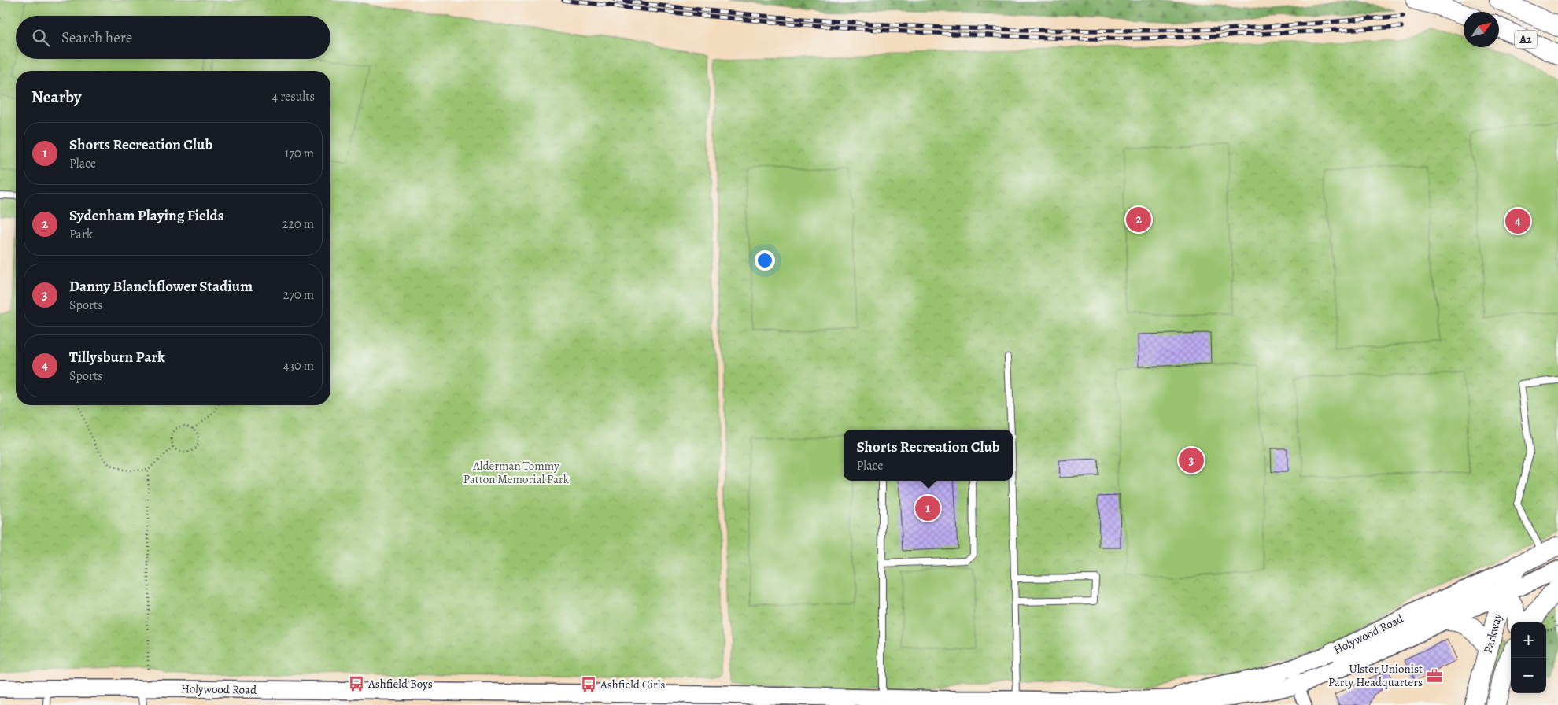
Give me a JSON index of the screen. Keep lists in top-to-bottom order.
{
  "streets": {
    "highway": ["A2", "Parkway", "Holywood Road"]
  },
  "crossings": [
    ["Parkway", "Holywood Road"]
  ],
  "parks": ["Alderman Tommy Patton Memorial Park"],
  "places": {
    "office": ["Ulster Unionist Party Headquarters"],
    "bus stop": ["Ashfield Boys", "Ashfield Girls"]
  },
  "north": "top right",
  "page": {
    "search": "Search here",
    "heading": ["Nearby", "4 results"],
    "list": [
      {
        "mark": "1",
        "name": "Shorts Recreation Club",
        "note": "Place",
        "value": "170 m"
      },
      {
        "mark": "2",
        "name": "Sydenham Playing Fields",
        "note": "Park",
        "value": "220 m"
      },
      {
        "mark": "3",
        "name": "Danny Blanchflower Stadium",
        "note": "Sports",
        "value": "270 m"
      },
      {
        "mark": "4",
        "name": "Tillysburn Park",
        "note": "Sports",
        "value": "430 m"
      }
    ],
    "pins": [
      "2",
      "4",
      "3",
      "1"
    ],
    "popup": ["Shorts Recreation Club", "Place"],
    "map_buttons": ["+", "−"]
  }
}
